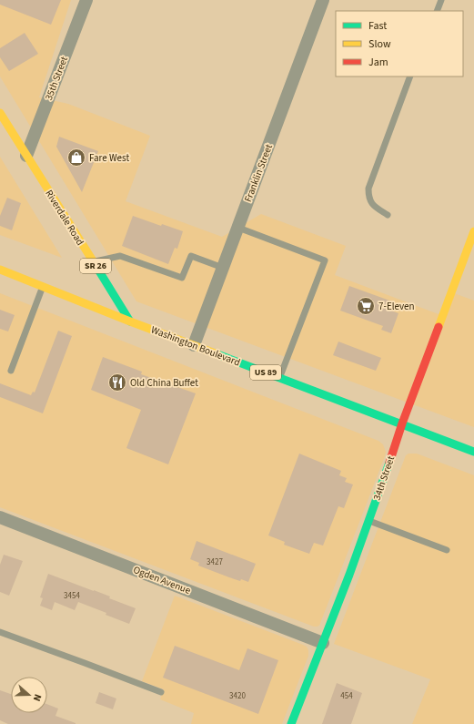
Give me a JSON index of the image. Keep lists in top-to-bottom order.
{
  "streets": {
    "main road": [
      "Riverdale Road",
      "SR 26",
      "Washington Boulevard",
      "US 89",
      "34th Street"
    ],
    "street": ["35th Street", "Franklin Street", "Ogden Avenue"]
  },
  "crossings": [
    ["35th Street", "Riverdale Road"],
    ["Franklin Street", "Washington Boulevard"],
    ["Riverdale Road", "Washington Boulevard"],
    ["Washington Boulevard", "34th Street"],
    ["34th Street", "Ogden Avenue"]
  ],
  "places": {
    "shop": ["Fare West"],
    "supermarket": ["7-Eleven"],
    "restaurant": ["Old China Buffet"]
  },
  "house_numbers": [
    "3427",
    "3454",
    "3420",
    "454"
  ],
  "legend": ["Fast", "Slow", "Jam"],
  "north": "right"
}
